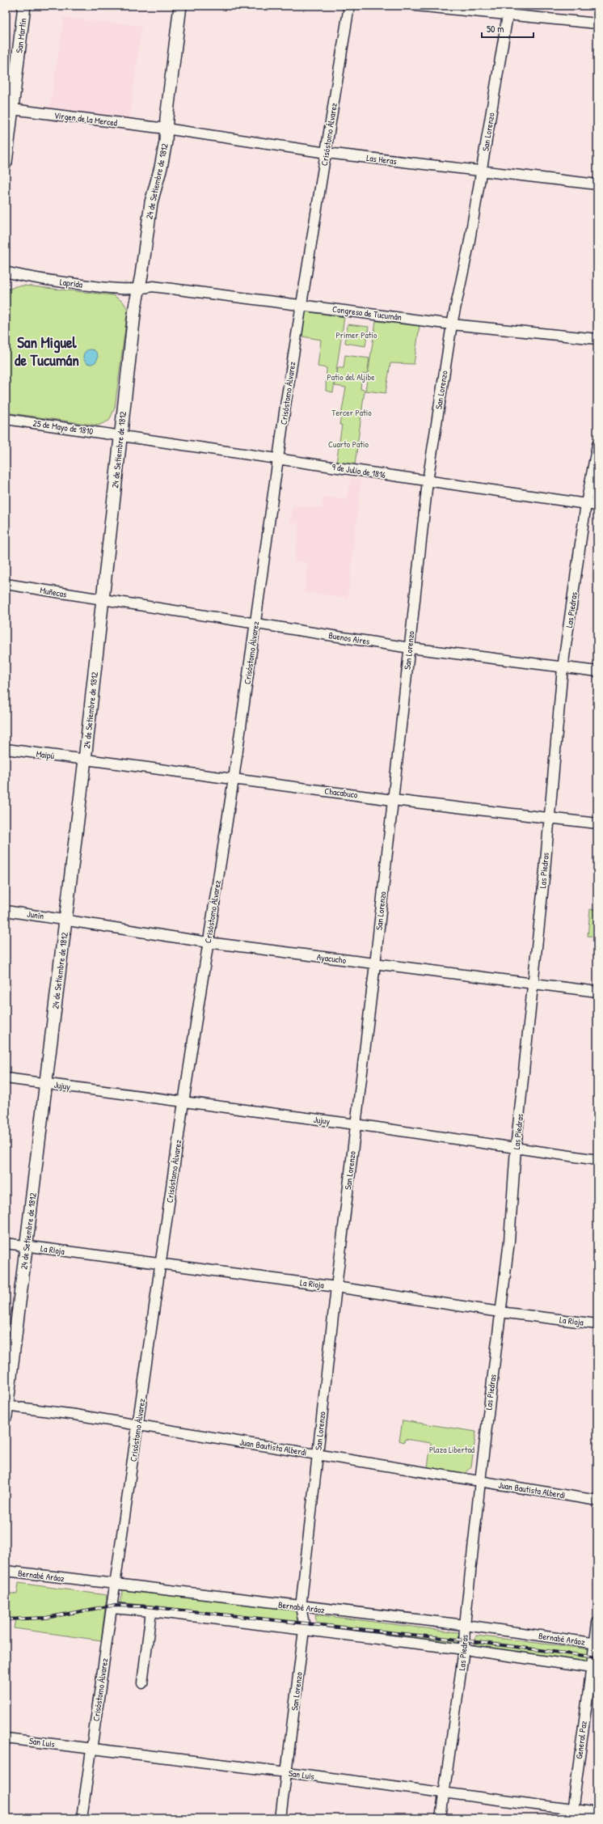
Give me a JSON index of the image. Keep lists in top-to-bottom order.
{
  "streets": {
    "main road": ["San Martín", "24 de Setiembre de 1812"],
    "street": [
      "Virgen de la Merced",
      "San Lorenzo",
      "Crisóstomo Álvarez",
      "Las Heras",
      "Laprida",
      "Congreso de Tucumán",
      "25 de Mayo de 1810",
      "9 de Julio de 1816",
      "Muñecas",
      "Las Piedras",
      "Buenos Aires",
      "Maipú",
      "Chacabuco",
      "Junín",
      "Ayacucho",
      "Jujuy",
      "La Rioja",
      "Juan Bautista Alberdi",
      "Bernabé Aráoz",
      "General Paz",
      "San Luis"
    ]
  },
  "crossings": [
    ["San Martín", "Virgen de la Merced"],
    ["Virgen de la Merced", "Las Heras"],
    ["Virgen de la Merced", "24 de Setiembre de 1812"],
    ["San Lorenzo", "Las Heras"],
    ["San Lorenzo", "Congreso de Tucumán"],
    ["San Lorenzo", "9 de Julio de 1816"],
    ["San Lorenzo", "Buenos Aires"],
    ["San Lorenzo", "Chacabuco"],
    ["San Lorenzo", "Ayacucho"],
    ["San Lorenzo", "Jujuy"],
    ["San Lorenzo", "La Rioja"],
    ["San Lorenzo", "Juan Bautista Alberdi"],
    ["San Lorenzo", "Bernabé Aráoz"],
    ["San Lorenzo", "San Luis"],
    ["Crisóstomo Álvarez", "Las Heras"],
    ["Crisóstomo Álvarez", "Congreso de Tucumán"],
    ["Crisóstomo Álvarez", "9 de Julio de 1816"],
    ["Crisóstomo Álvarez", "Buenos Aires"],
    ["Crisóstomo Álvarez", "Chacabuco"],
    ["Crisóstomo Álvarez", "Ayacucho"],
    ["Crisóstomo Álvarez", "Jujuy"],
    ["Crisóstomo Álvarez", "La Rioja"],
    ["Crisóstomo Álvarez", "Juan Bautista Alberdi"],
    ["Crisóstomo Álvarez", "Bernabé Aráoz"],
    ["Crisóstomo Álvarez", "San Luis"],
    ["Las Heras", "24 de Setiembre de 1812"],
    ["24 de Setiembre de 1812", "Laprida"],
    ["24 de Setiembre de 1812", "Congreso de Tucumán"],
    ["24 de Setiembre de 1812", "25 de Mayo de 1810"],
    ["24 de Setiembre de 1812", "9 de Julio de 1816"],
    ["24 de Setiembre de 1812", "Muñecas"],
    ["24 de Setiembre de 1812", "Buenos Aires"],
    ["24 de Setiembre de 1812", "Maipú"],
    ["24 de Setiembre de 1812", "Chacabuco"],
    ["24 de Setiembre de 1812", "Junín"],
    ["24 de Setiembre de 1812", "Ayacucho"],
    ["24 de Setiembre de 1812", "Jujuy"],
    ["24 de Setiembre de 1812", "La Rioja"],
    ["24 de Setiembre de 1812", "Juan Bautista Alberdi"],
    ["Laprida", "Congreso de Tucumán"],
    ["25 de Mayo de 1810", "9 de Julio de 1816"],
    ["9 de Julio de 1816", "Las Piedras"],
    ["Muñecas", "Buenos Aires"],
    ["Las Piedras", "Buenos Aires"],
    ["Las Piedras", "Chacabuco"],
    ["Las Piedras", "Ayacucho"],
    ["Las Piedras", "Jujuy"],
    ["Las Piedras", "La Rioja"],
    ["Las Piedras", "Juan Bautista Alberdi"],
    ["Las Piedras", "Bernabé Aráoz"],
    ["Las Piedras", "San Luis"],
    ["Maipú", "Chacabuco"],
    ["Junín", "Ayacucho"],
    ["Bernabé Aráoz", "General Paz"],
    ["General Paz", "San Luis"]
  ],
  "districts": ["San Miguel de Tucumán"],
  "parks": [
    "Primer Patio",
    "Patio del Aljibe",
    "Tercer Patio",
    "Cuarto Patio",
    "Plaza Libertad"
  ],
  "scale_bar": "50 m"
}
